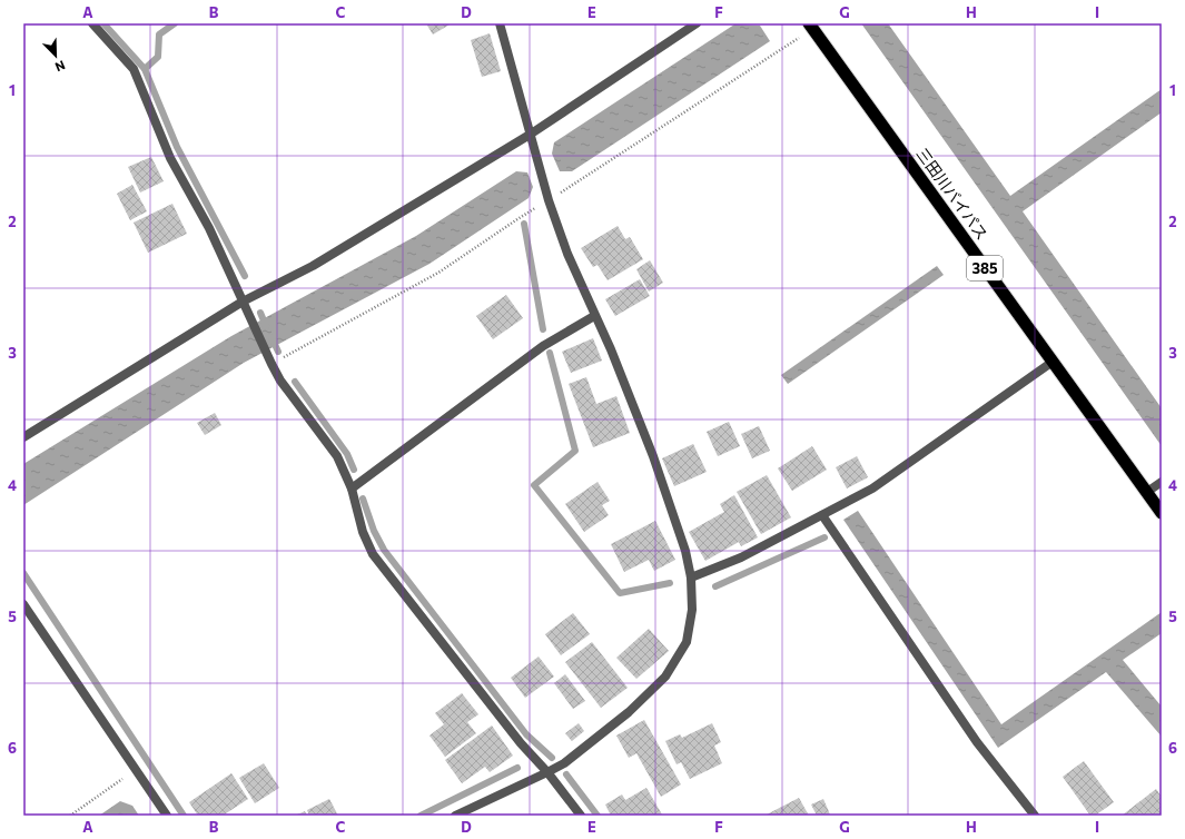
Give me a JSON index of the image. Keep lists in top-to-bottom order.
{
  "streets": {
    "highway": ["三田川バイパス", "385"]
  },
  "north": "bottom right",
  "grid": {
    "columns": [
      "A",
      "B",
      "C",
      "D",
      "E",
      "F",
      "G",
      "H",
      "I"
    ],
    "rows": [
      "1",
      "2",
      "3",
      "4",
      "5",
      "6"
    ]
  }
}
